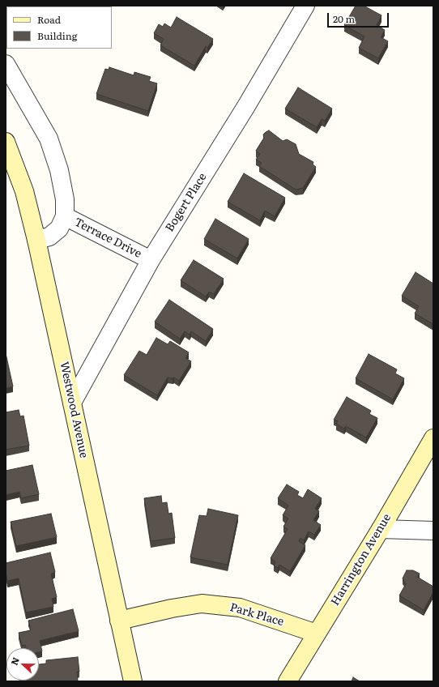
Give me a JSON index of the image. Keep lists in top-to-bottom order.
{
  "streets": {
    "street": [
      "Bogert Place",
      "Terrace Drive",
      "Westwood Avenue",
      "Harrington Avenue",
      "Park Place"
    ]
  },
  "crossings": [
    ["Bogert Place", "Terrace Drive"],
    ["Bogert Place", "Westwood Avenue"],
    ["Terrace Drive", "Westwood Avenue"],
    ["Westwood Avenue", "Park Place"],
    ["Harrington Avenue", "Park Place"]
  ],
  "legend": ["Road", "Building"],
  "scale_bar": "20 m",
  "north": "left"
}
